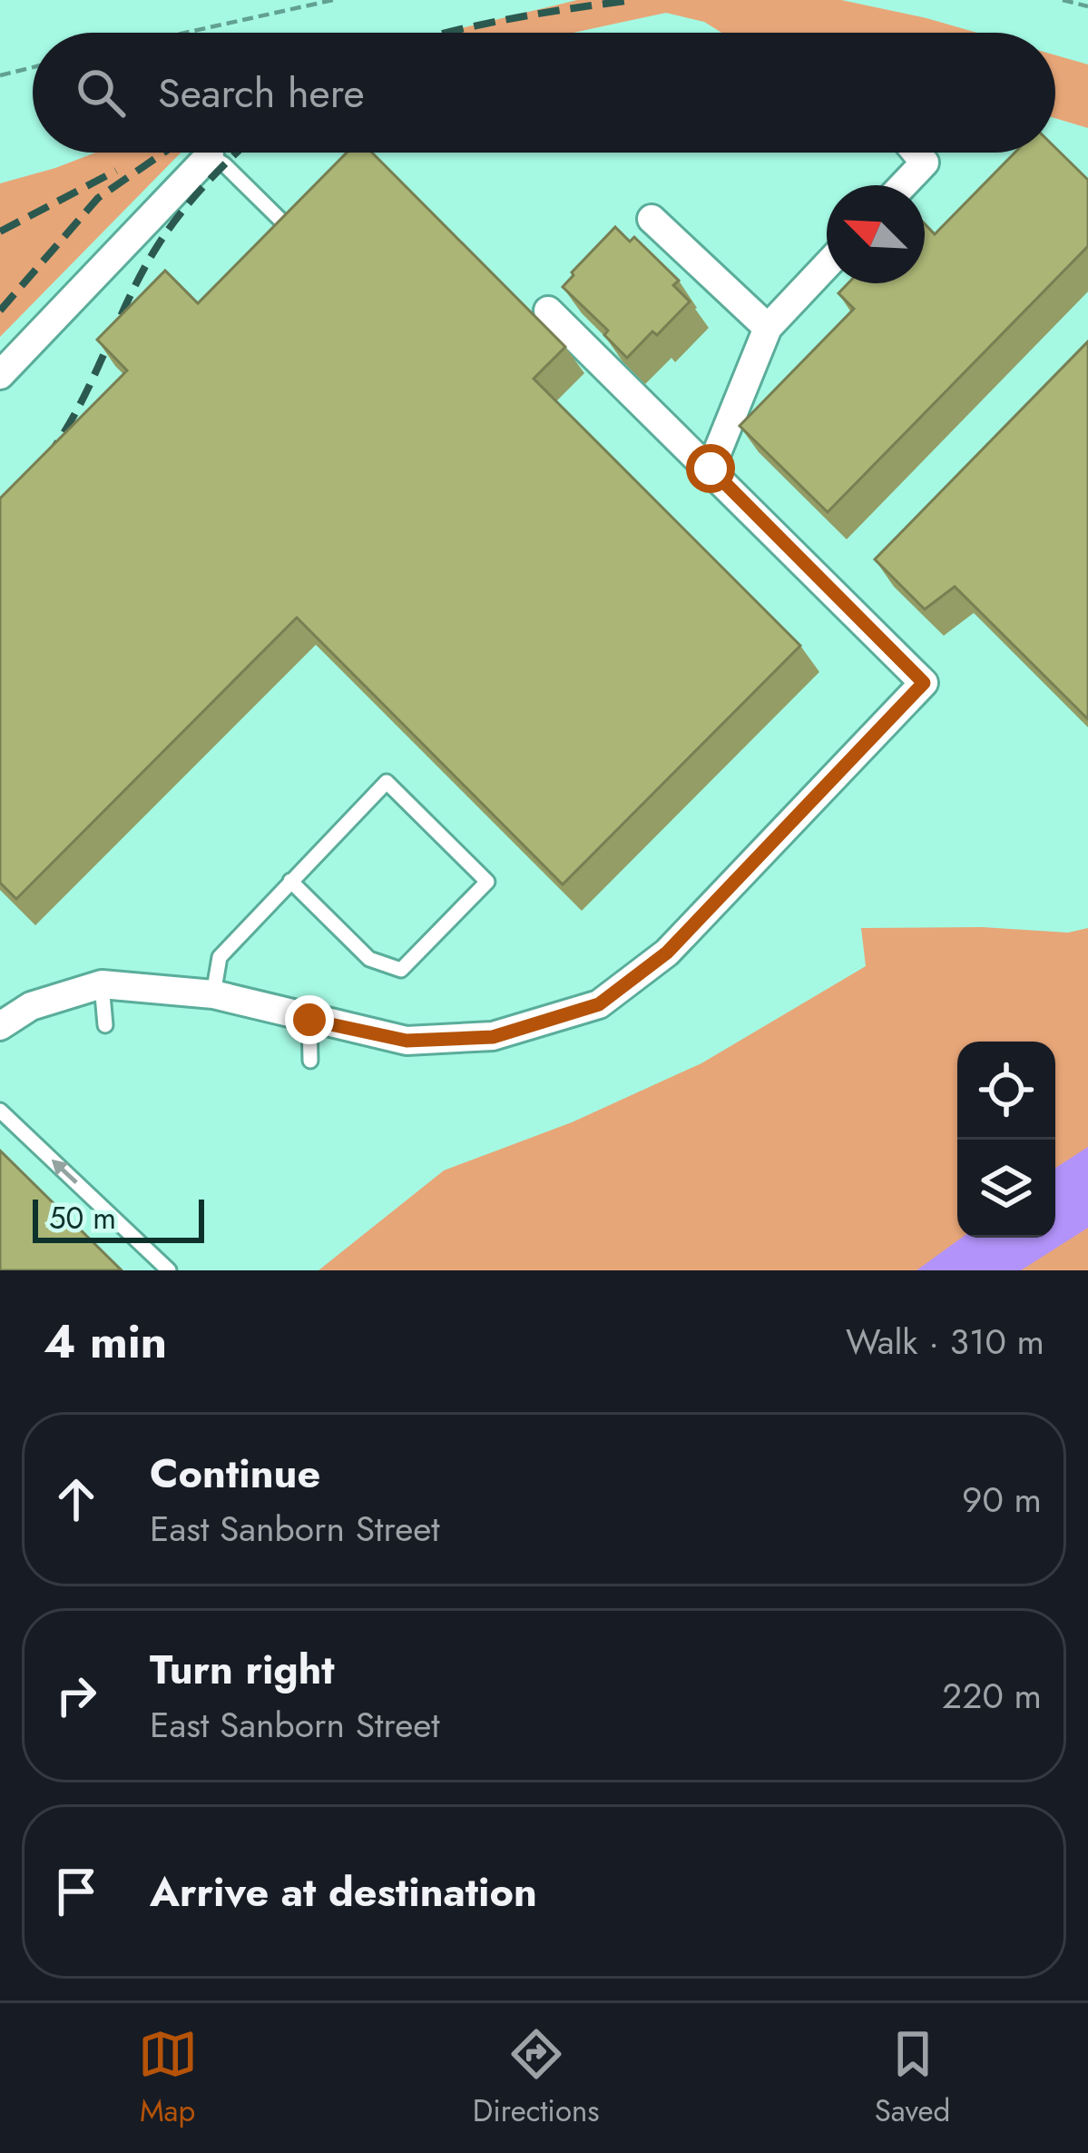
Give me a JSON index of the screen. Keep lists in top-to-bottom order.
{
  "scale_bar": "50 m",
  "north": "top left",
  "page": {
    "search": "Search here",
    "scale": "50 m",
    "heading": ["4 min", "Walk · 310 m"],
    "list": [
      ["Continue", "East Sanborn Street", "90 m"],
      ["Turn right", "East Sanborn Street", "220 m"],
      "Arrive at destination"
    ],
    "nav": ["Map", "Directions", "Saved"]
  }
}
